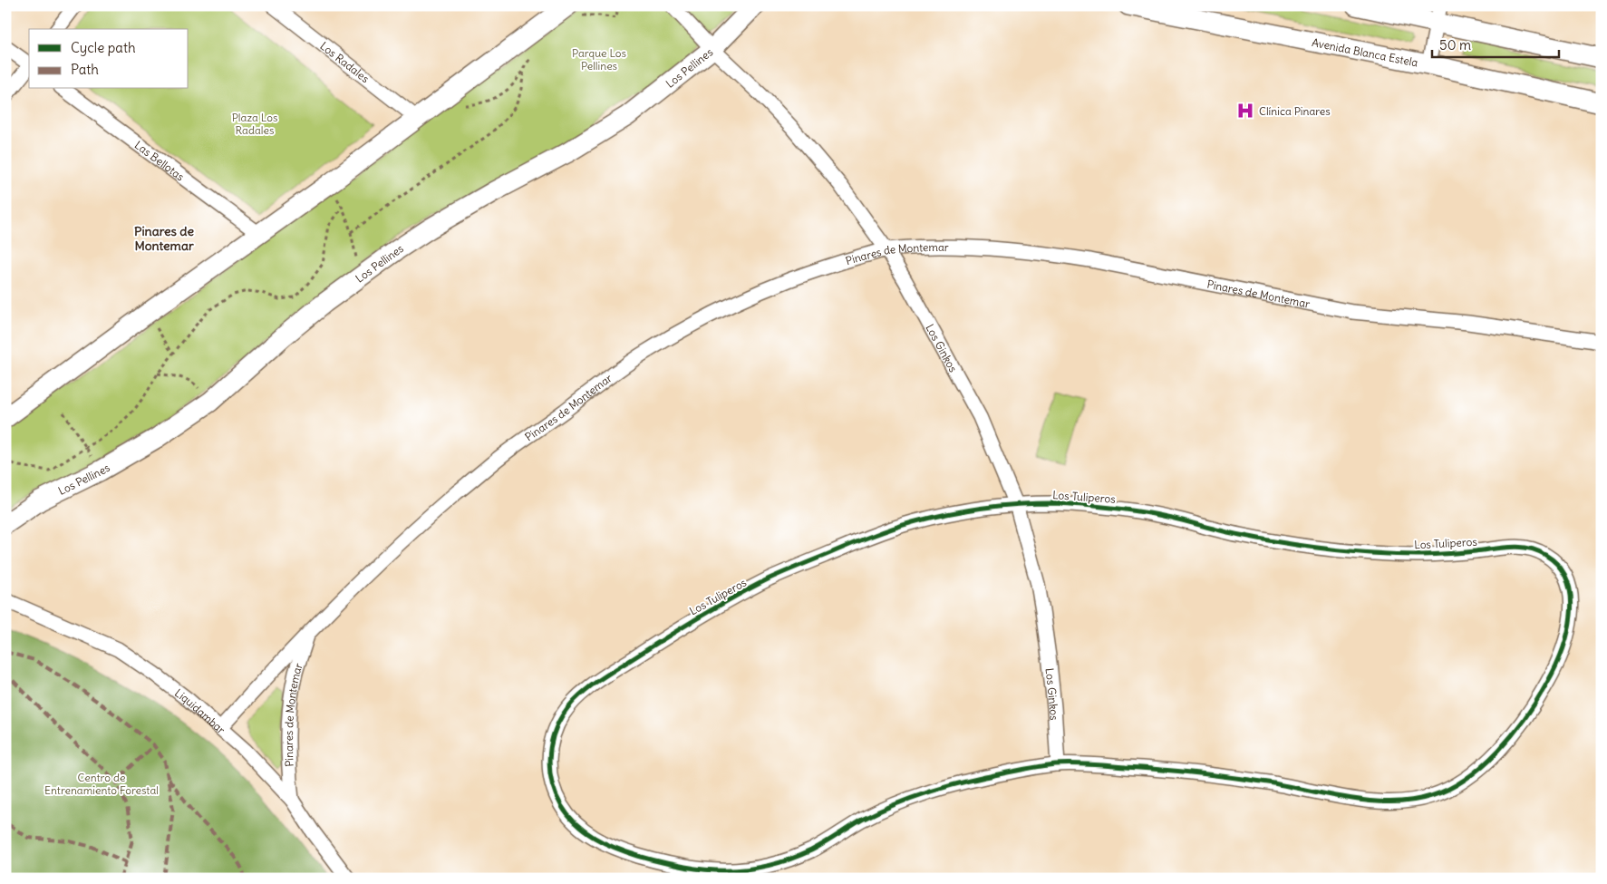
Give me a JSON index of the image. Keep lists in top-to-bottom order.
{
  "streets": {
    "main road": ["Avenida Blanca Estela", "Los Pellines"],
    "street": [
      "Los Radales",
      "Las Bellotas",
      "Pinares de Montemar",
      "Los Ginkos",
      "Los Tuliperos",
      "Liquidambar"
    ]
  },
  "crossings": [
    ["Los Pellines", "Los Ginkos"],
    ["Pinares de Montemar", "Los Ginkos"],
    ["Pinares de Montemar", "Liquidambar"],
    ["Los Ginkos", "Los Tuliperos"]
  ],
  "districts": ["Pinares de Montemar"],
  "parks": ["Parque Los Pellines", "Plaza Los Radales", "Centro de Entrenamiento Forestal"],
  "places": {
    "hospital": ["Clínica Pinares"]
  },
  "legend": ["Cycle path", "Path"],
  "scale_bar": "50 m"
}
